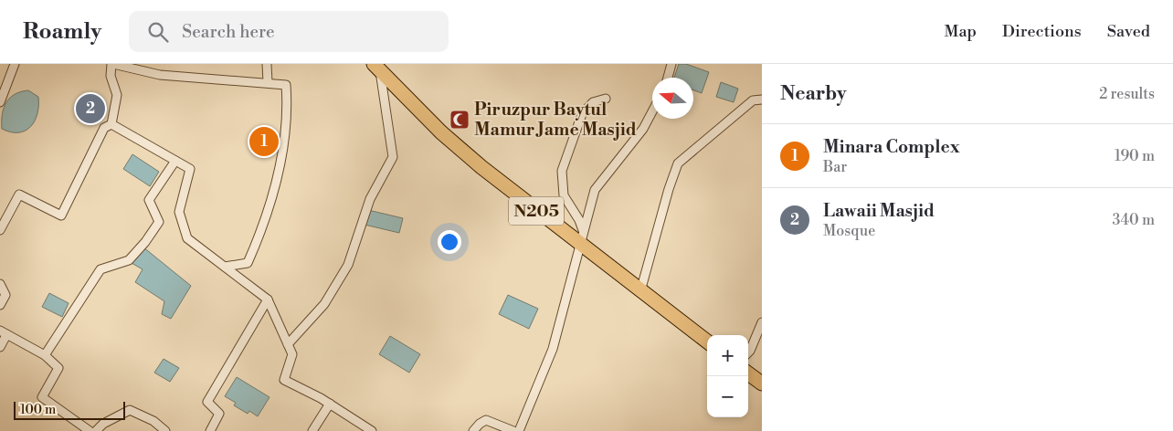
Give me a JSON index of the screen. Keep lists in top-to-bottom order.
{
  "streets": {
    "highway": ["N205"]
  },
  "places": {
    "mosque": ["Piruzpur Baytul Mamur Jame Masjid"]
  },
  "scale_bar": "100 m",
  "north": "left",
  "page": {
    "header": "Roamly",
    "search": "Search here",
    "nav": ["Map", "Directions", "Saved"],
    "heading": ["Nearby", "2 results"],
    "pins": ["2", "1"],
    "list": [
      {
        "mark": "1",
        "name": "Minara Complex",
        "note": "Bar",
        "value": "190 m"
      },
      {
        "mark": "2",
        "name": "Lawaii Masjid",
        "note": "Mosque",
        "value": "340 m"
      }
    ],
    "map_buttons": ["+", "−"],
    "scale": "100 m"
  }
}
